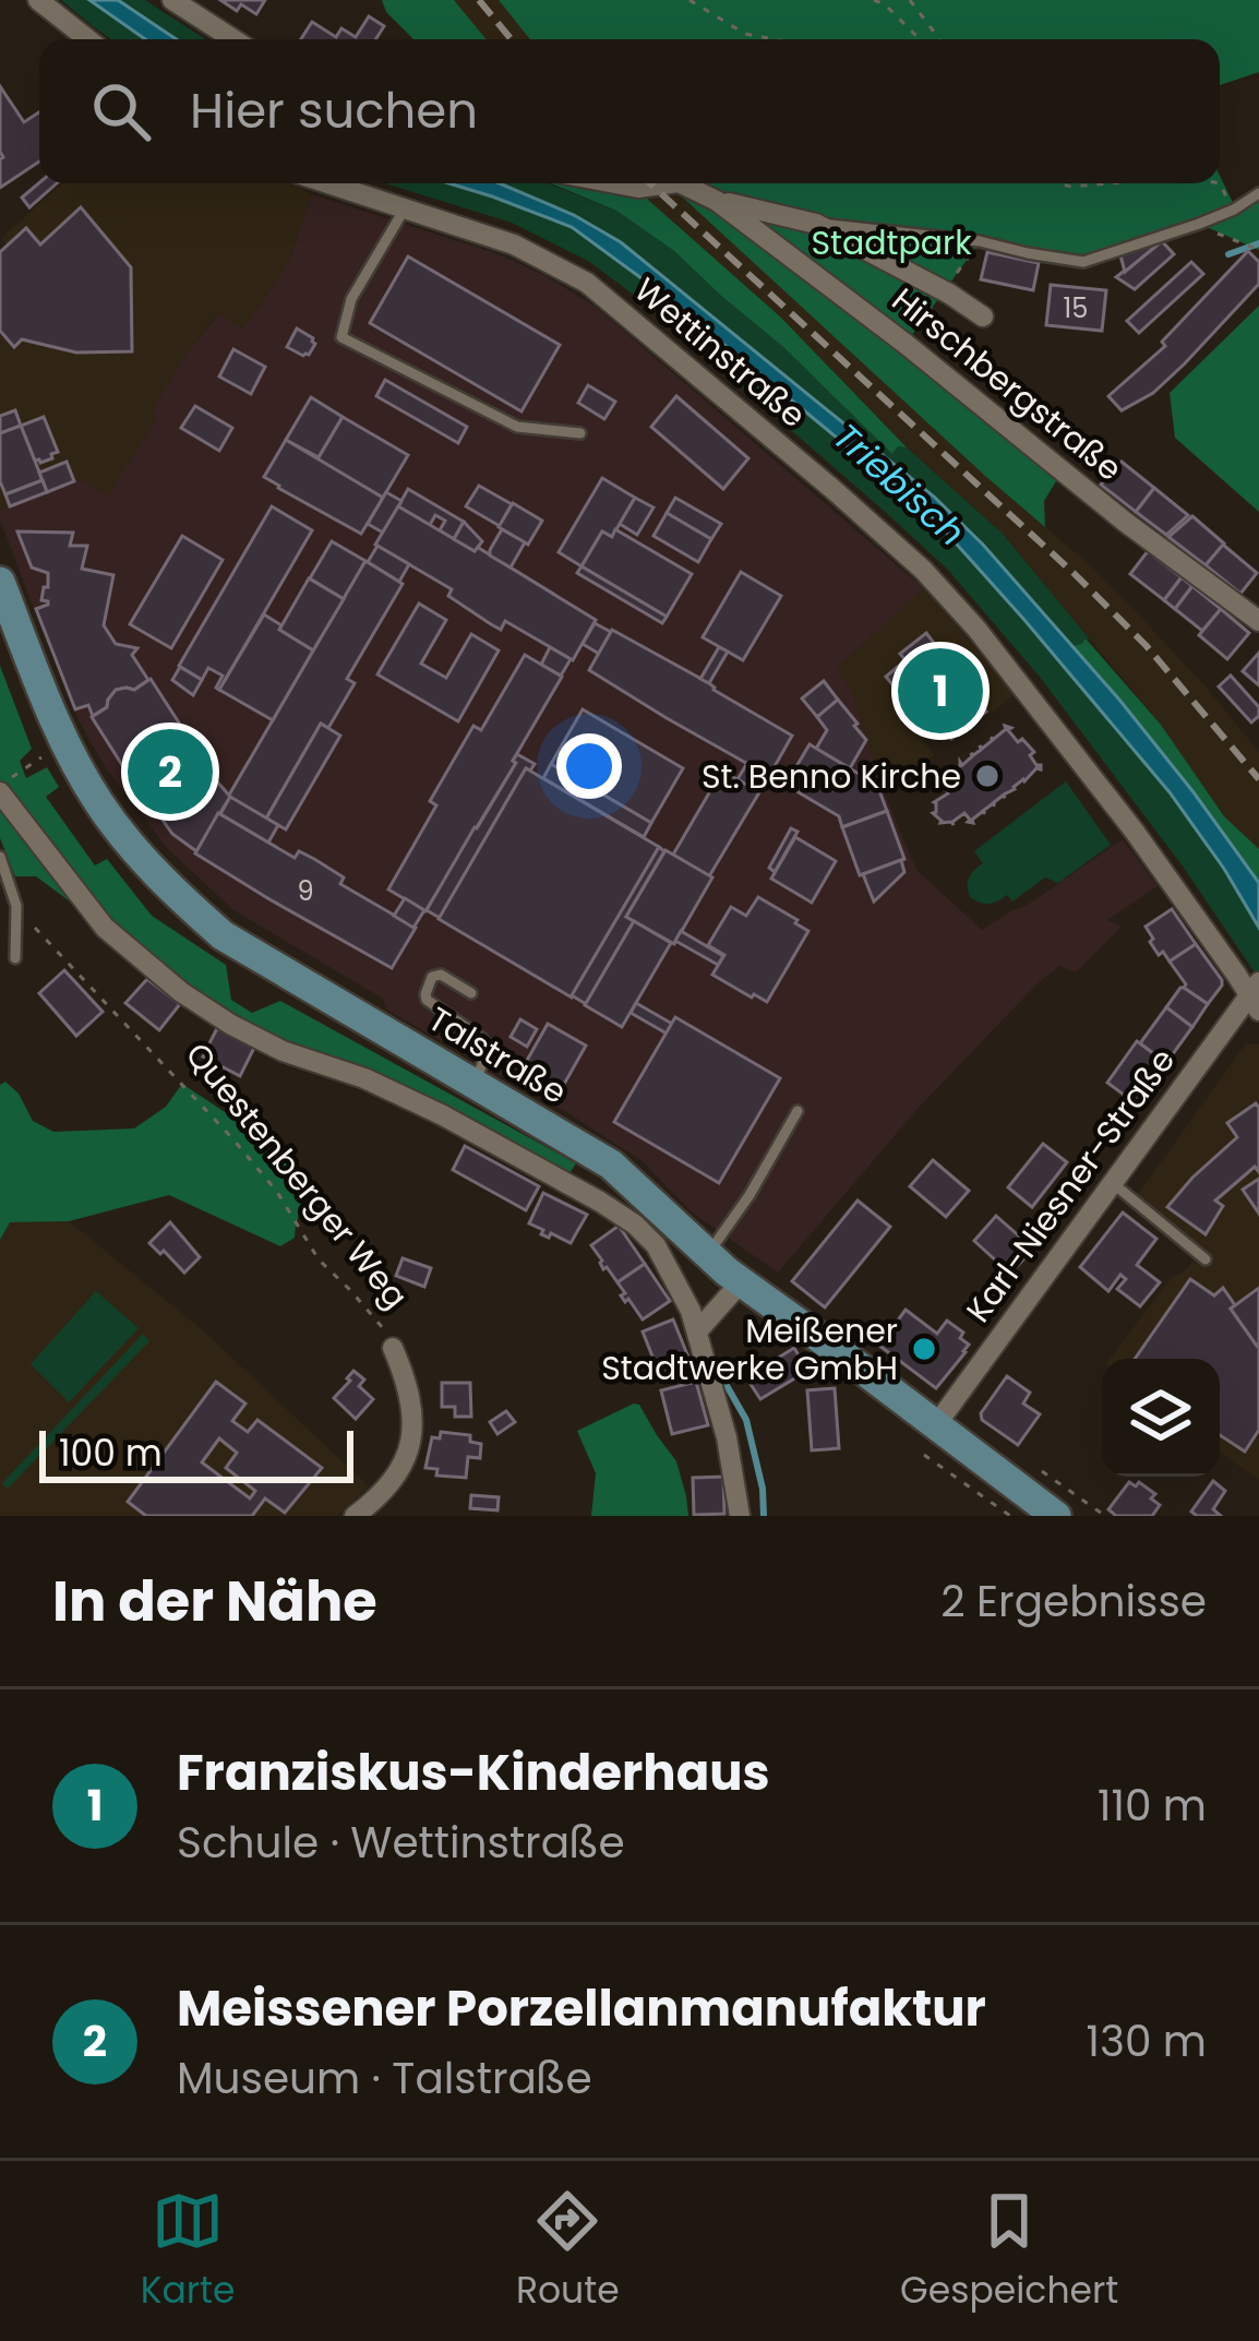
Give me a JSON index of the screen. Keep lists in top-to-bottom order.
{
  "streets": {
    "main road": ["Talstraße"],
    "street": [
      "Wettinstraße",
      "Hirschbergstraße",
      "Questenberger Weg",
      "Karl-Niesner-Straße"
    ]
  },
  "crossings": [
    ["Wettinstraße", "Karl-Niesner-Straße"],
    ["Talstraße", "Karl-Niesner-Straße"]
  ],
  "water": ["Triebisch"],
  "parks": ["Stadtpark"],
  "places": ["St. Benno Kirche", "Meißener Stadtwerke GmbH"],
  "house_numbers": ["15", "9"],
  "scale_bar": "100 m",
  "page": {
    "search": "Hier suchen",
    "pins": ["1", "2"],
    "scale": "100 m",
    "heading": ["In der Nähe", "2 Ergebnisse"],
    "list": [
      {
        "mark": "1",
        "name": "Franziskus-Kinderhaus",
        "note": "Schule · Wettinstraße",
        "value": "110 m"
      },
      {
        "mark": "2",
        "name": "Meissener Porzellanmanufaktur",
        "note": "Museum · Talstraße",
        "value": "130 m"
      }
    ],
    "nav": ["Karte", "Route", "Gespeichert"]
  }
}
